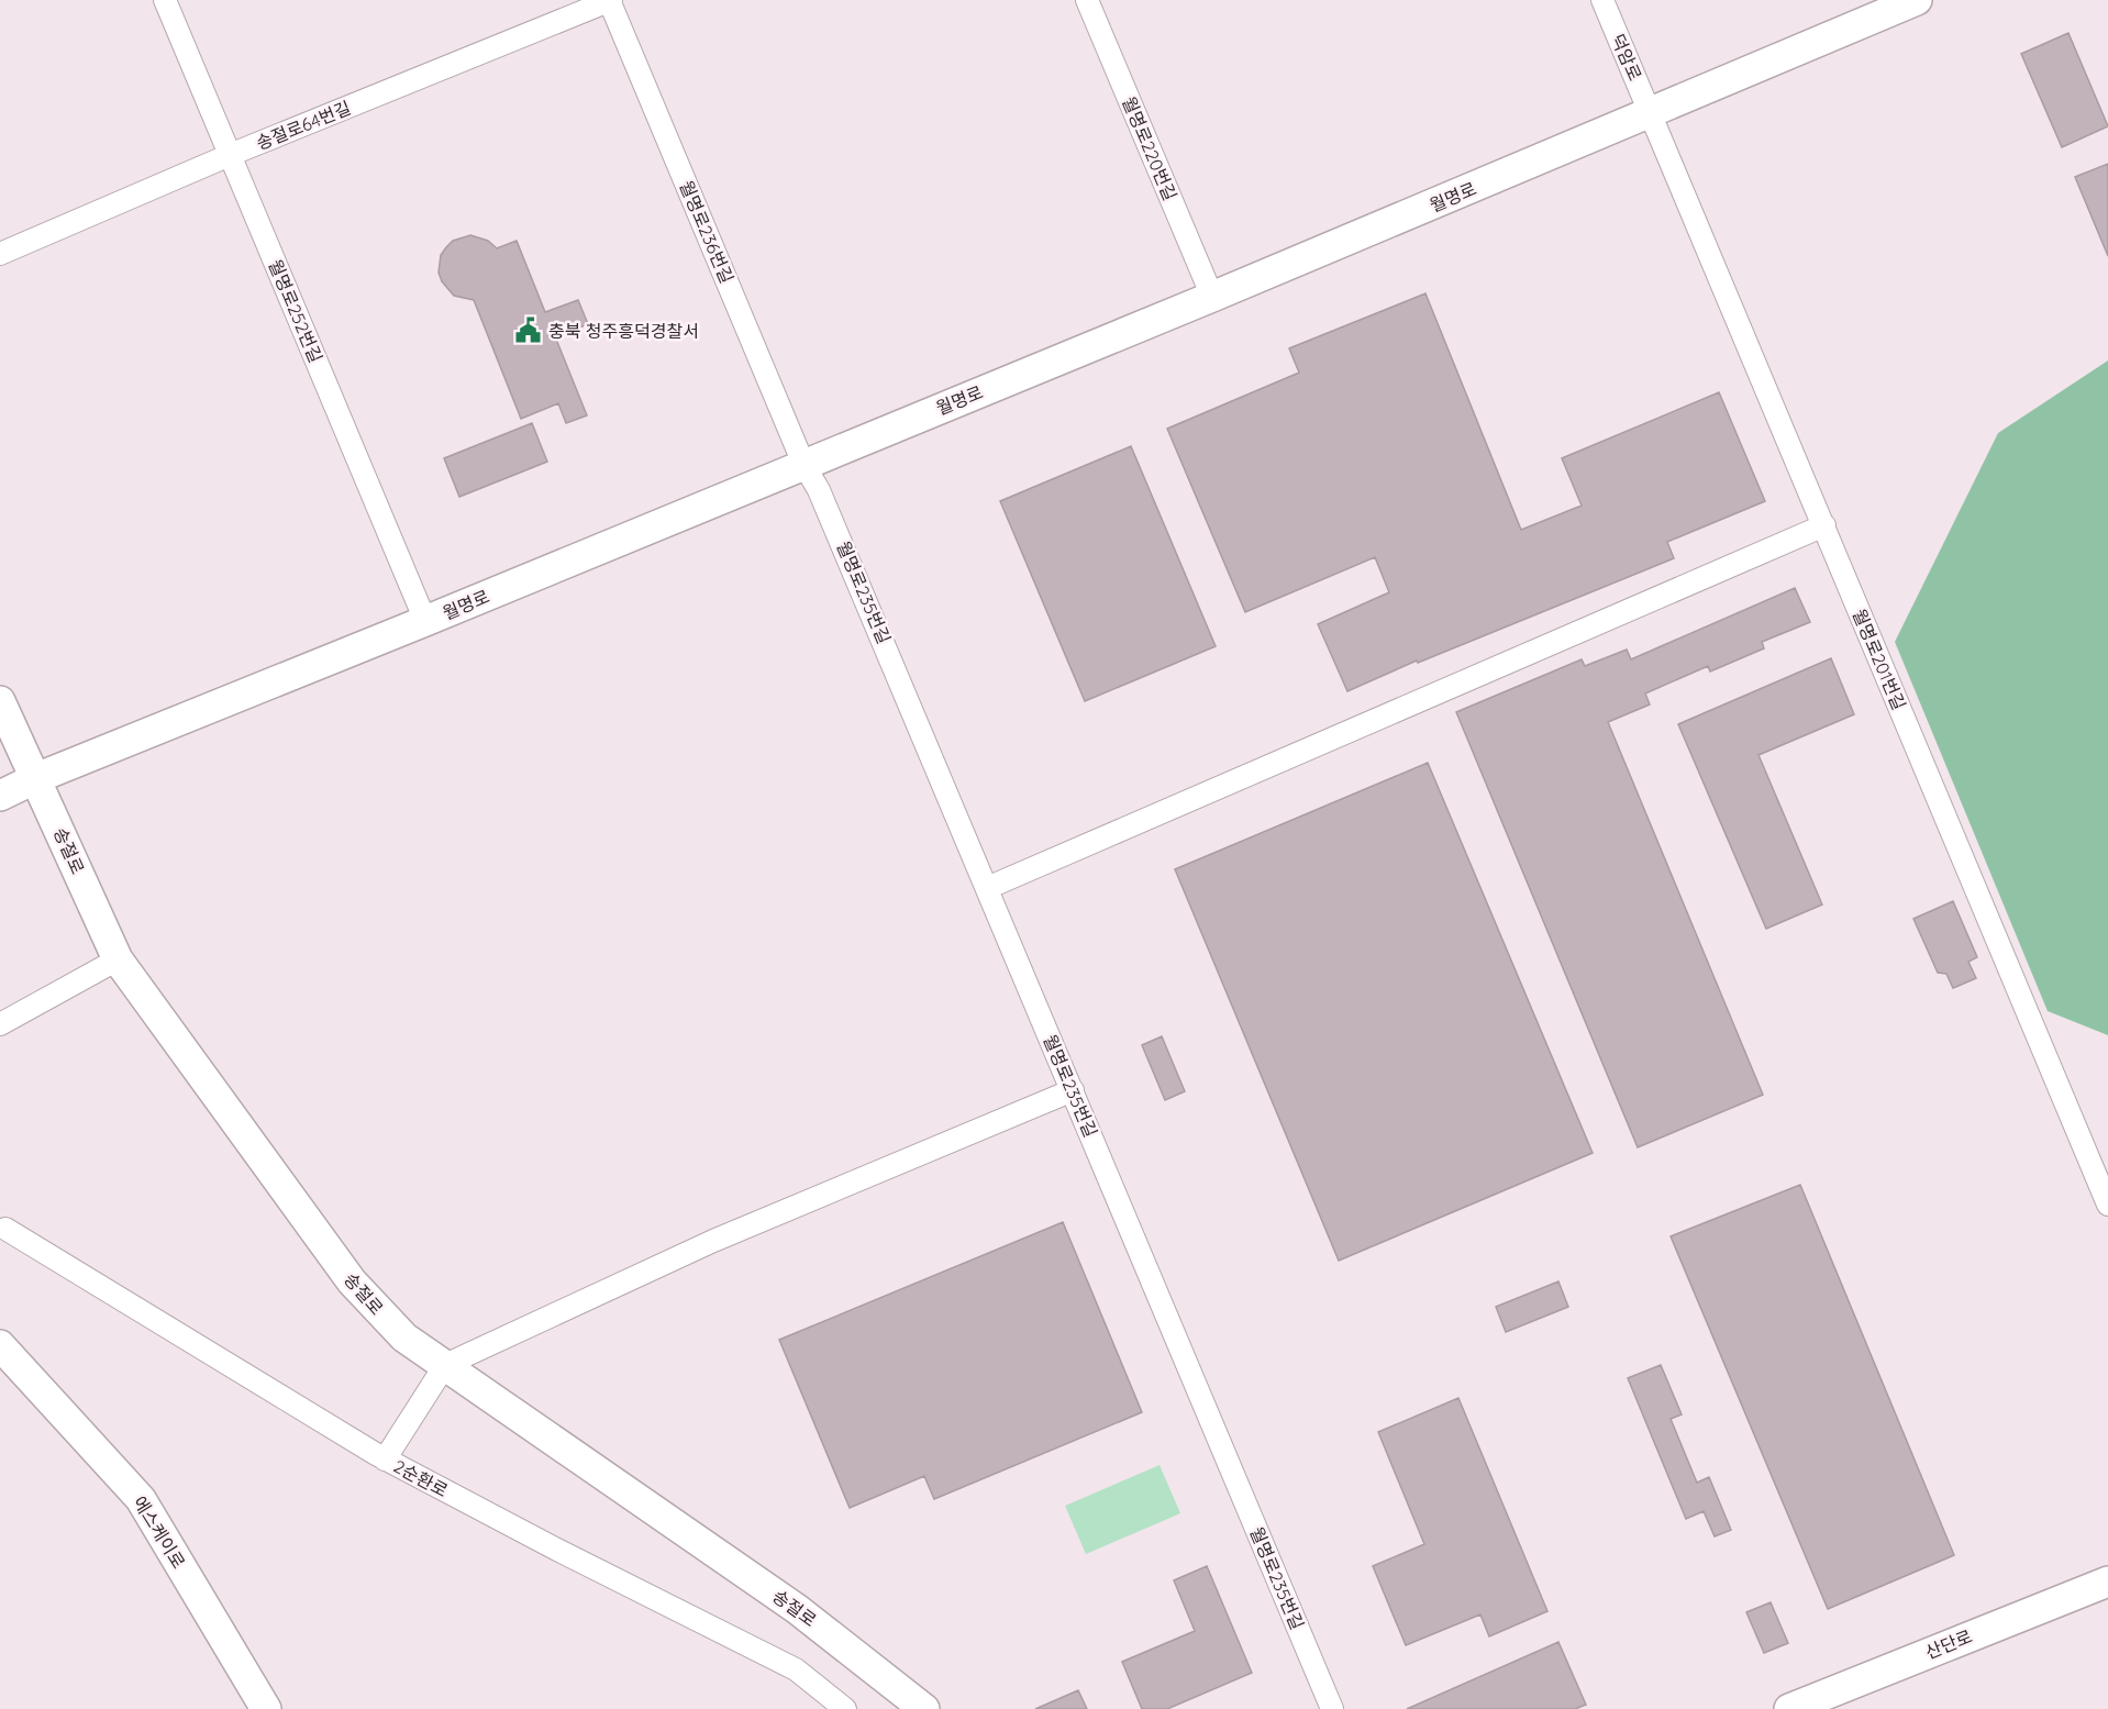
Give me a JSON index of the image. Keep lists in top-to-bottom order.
{
  "streets": {
    "street": [
      "덕암로",
      "송절로64번길",
      "월명로220번길",
      "월명로",
      "월명로236번길",
      "월명로252번길",
      "월명로235번길",
      "월명로201번길",
      "송절로",
      "2순환로",
      "에스케이로",
      "산단로"
    ]
  },
  "crossings": [
    ["덕암로", "월명로"],
    ["덕암로", "월명로201번길"],
    ["송절로64번길", "월명로236번길"],
    ["송절로64번길", "월명로252번길"],
    ["월명로220번길", "월명로"],
    ["월명로", "월명로236번길"],
    ["월명로", "월명로252번길"],
    ["월명로", "월명로235번길"],
    ["월명로", "월명로201번길"],
    ["월명로", "송절로"],
    ["월명로236번길", "월명로235번길"]
  ],
  "places": {
    "public building": ["충북 청주흥덕경찰서"]
  }
}
